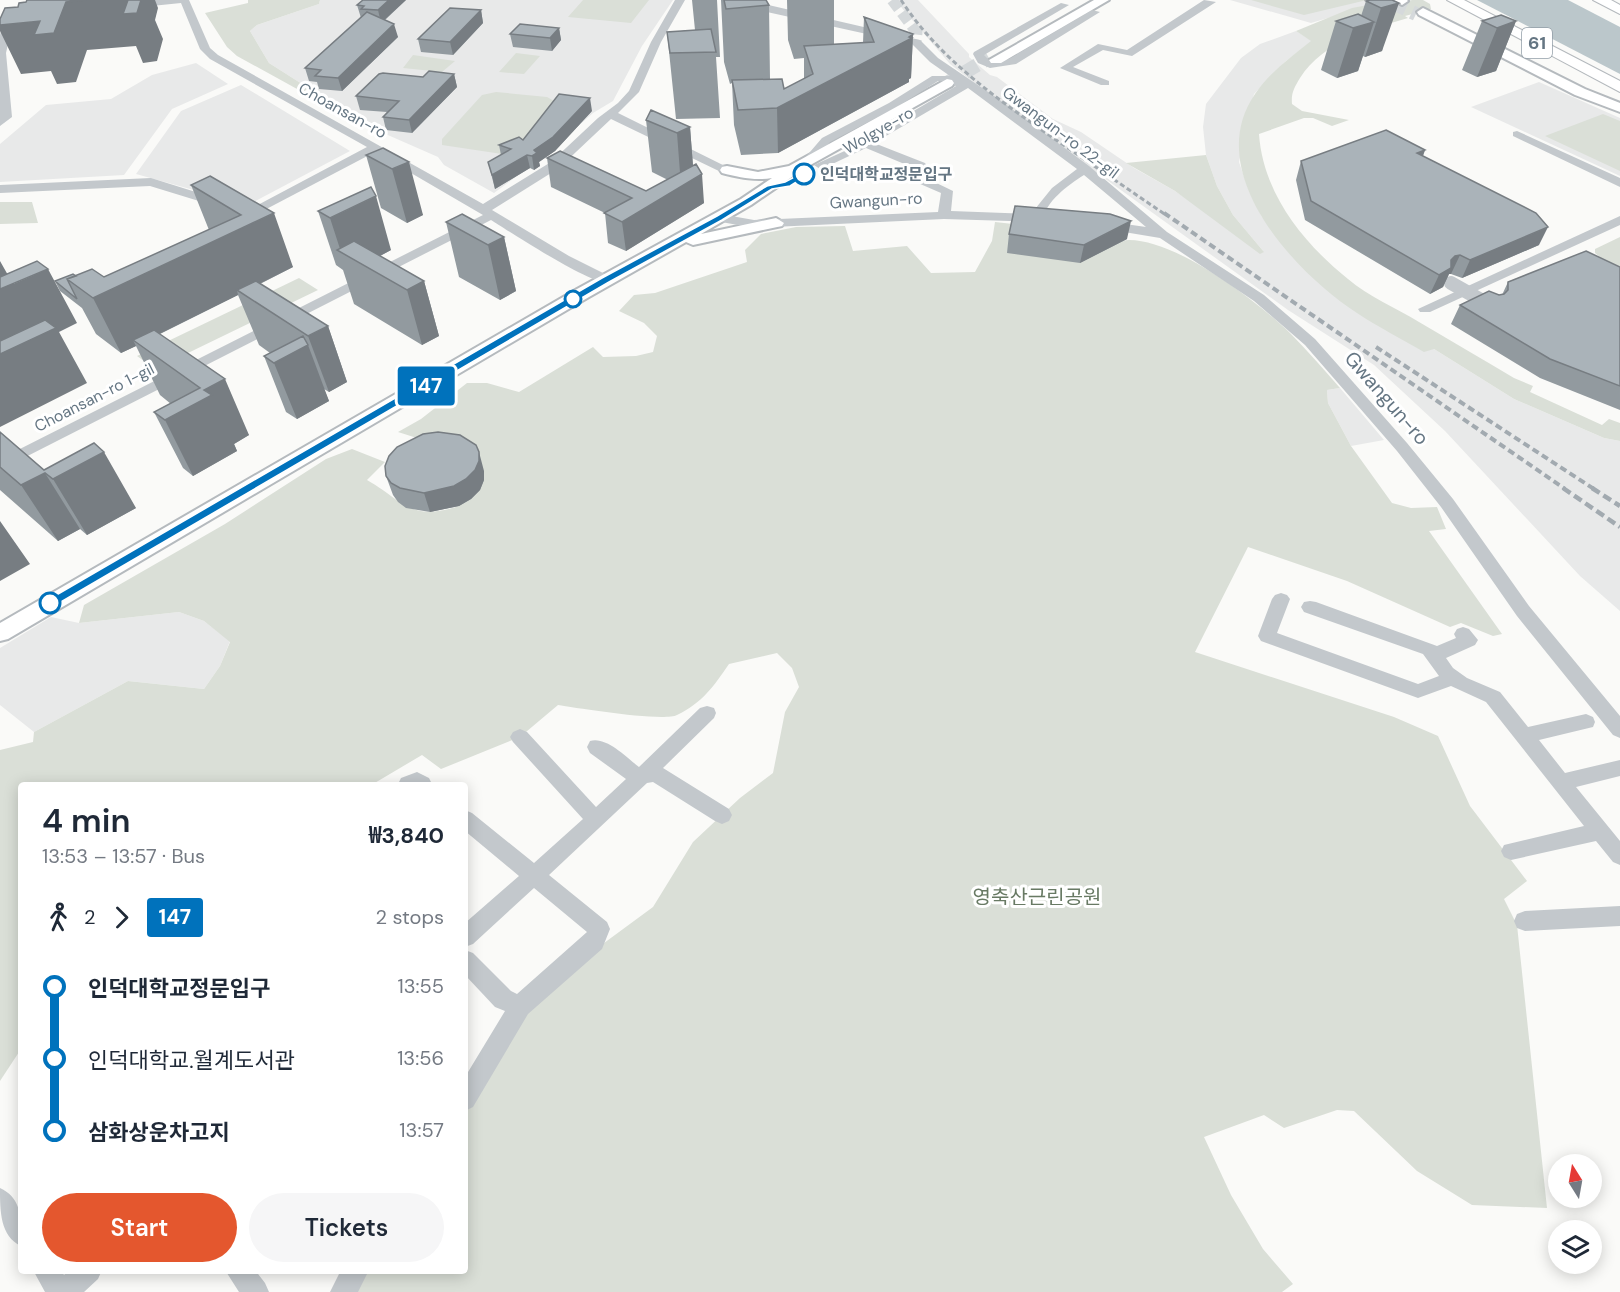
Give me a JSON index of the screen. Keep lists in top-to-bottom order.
{
  "streets": {
    "highway": ["61"],
    "main road": ["Wolgye-ro"],
    "street": [
      "Choansan-ro",
      "Gwangun-ro 22-gil",
      "Gwangun-ro",
      "Choansan-ro 1-gil"
    ]
  },
  "crossings": [
    ["Choansan-ro", "Wolgye-ro"],
    ["Choansan-ro", "Choansan-ro 1-gil"],
    ["Wolgye-ro", "Gwangun-ro 22-gil"],
    ["Wolgye-ro", "Gwangun-ro"],
    ["Gwangun-ro 22-gil", "Gwangun-ro"]
  ],
  "parks": ["영축산근린공원"],
  "places": ["인덕대학교정문입구"],
  "lines": ["bus line 147"],
  "north": "top",
  "page": {
    "on_map": "147",
    "heading": ["4 min", "13:53 – 13:57 · Bus", "₩3,840"],
    "legs": ["2", "147", "2 stops"],
    "list": [
      {
        "name": "인덕대학교정문입구",
        "value": "13:55"
      },
      {
        "name": "인덕대학교.월계도서관",
        "value": "13:56"
      },
      {
        "name": "삼화상운차고지",
        "value": "13:57"
      }
    ],
    "buttons": ["Start", "Tickets"]
  }
}
